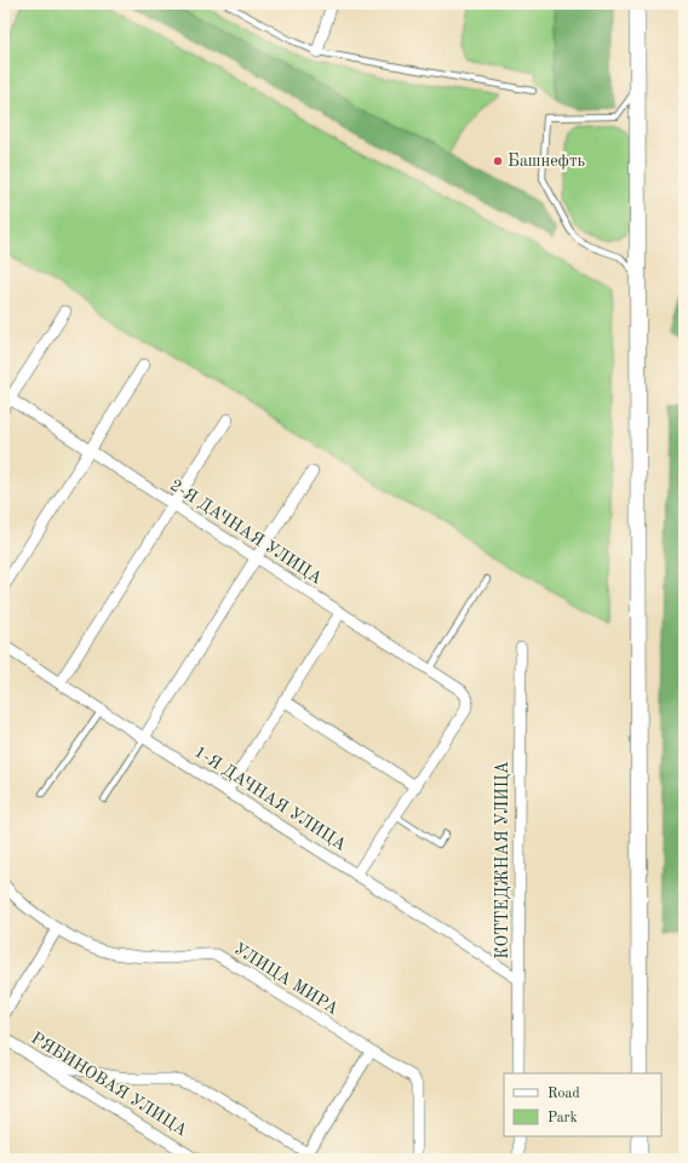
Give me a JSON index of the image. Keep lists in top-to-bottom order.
{
  "streets": {
    "street": [
      "2-Я ДАЧНАЯ УЛИЦА",
      "1-Я ДАЧНАЯ УЛИЦА",
      "КОТТЕДЖНАЯ УЛИЦА",
      "УЛИЦА МИРА",
      "РЯБИНОВАЯ УЛИЦА"
    ]
  },
  "crossings": [
    ["1-Я ДАЧНАЯ УЛИЦА", "КОТТЕДЖНАЯ УЛИЦА"]
  ],
  "places": ["Башнефть"],
  "legend": ["Road", "Park"]
}
